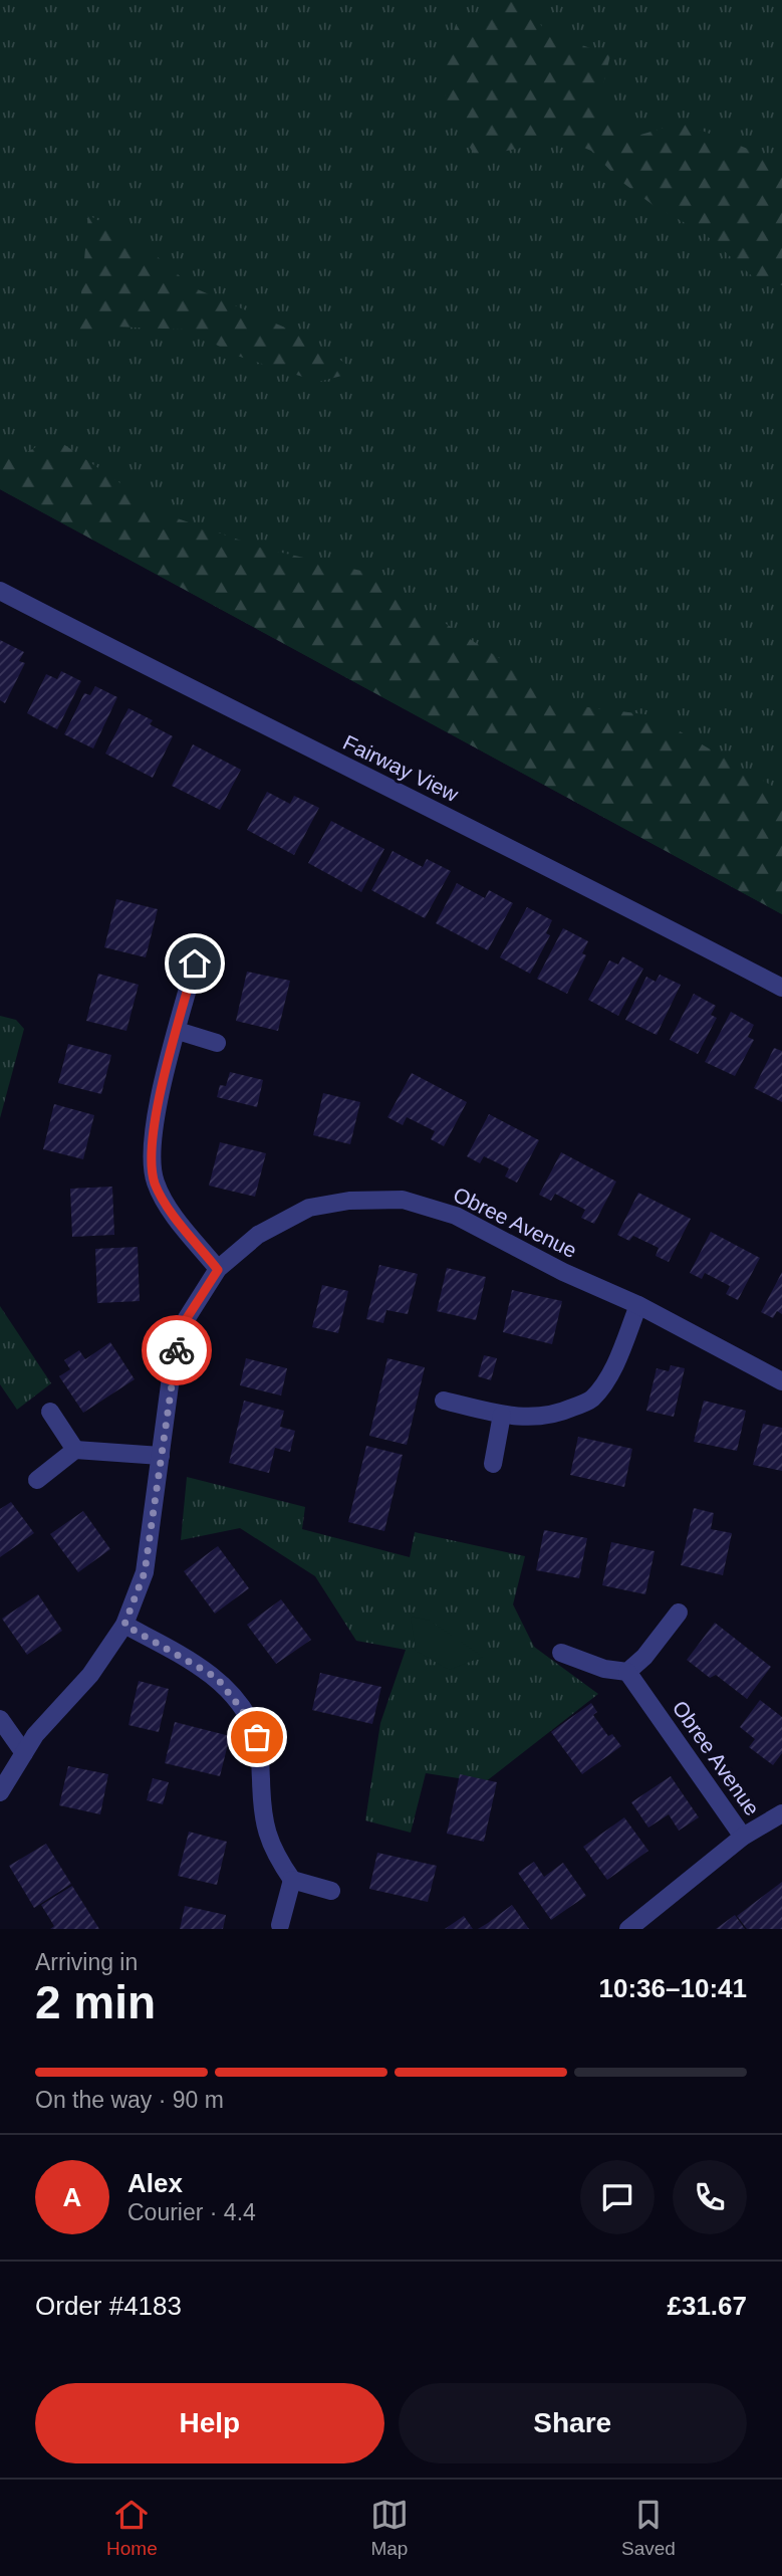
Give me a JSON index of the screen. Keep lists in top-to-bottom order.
{
  "streets": {
    "street": ["Fairway View", "Obree Avenue"]
  },
  "page": {
    "heading": ["2 min", "Arriving in", "10:36–10:41"],
    "panel": [
      "Alex",
      "Courier · 4.4",
      "Order #4183",
      "£31.67"
    ],
    "bar": "On the way · 90 m",
    "round": "A",
    "buttons": ["Help", "Share"],
    "tabs": ["Home", "Map", "Saved"]
  }
}
